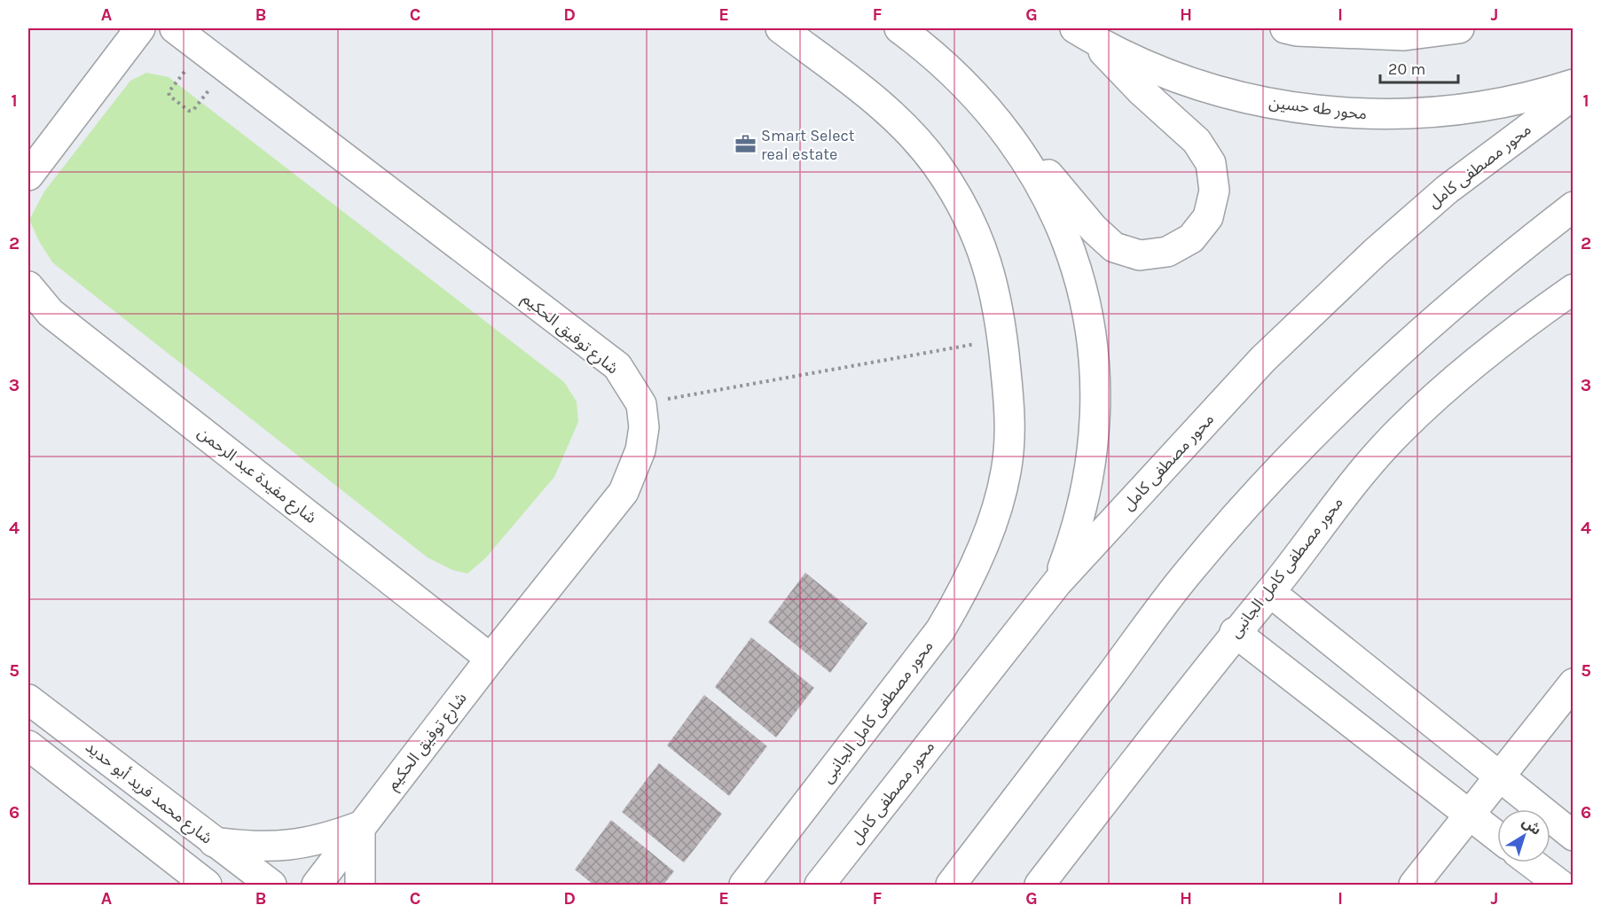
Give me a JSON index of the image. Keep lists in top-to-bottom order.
{
  "streets": {
    "street": [
      "محور طه حسين",
      "محور مصطفى كامل",
      "شارع توفيق الحكيم",
      "شارع مفيدة عبد الرحمن",
      "محور مصطفى كامل الجانبى",
      "شارع محمد فريد أبو حديد"
    ]
  },
  "crossings": [
    ["شارع توفيق الحكيم", "شارع مفيدة عبد الرحمن"]
  ],
  "places": {
    "office": ["Smart Select real estate"]
  },
  "scale_bar": "20 m",
  "north": "top right",
  "grid": {
    "columns": [
      "A",
      "B",
      "C",
      "D",
      "E",
      "F",
      "G",
      "H",
      "I",
      "J"
    ],
    "rows": [
      "1",
      "2",
      "3",
      "4",
      "5",
      "6"
    ]
  }
}
